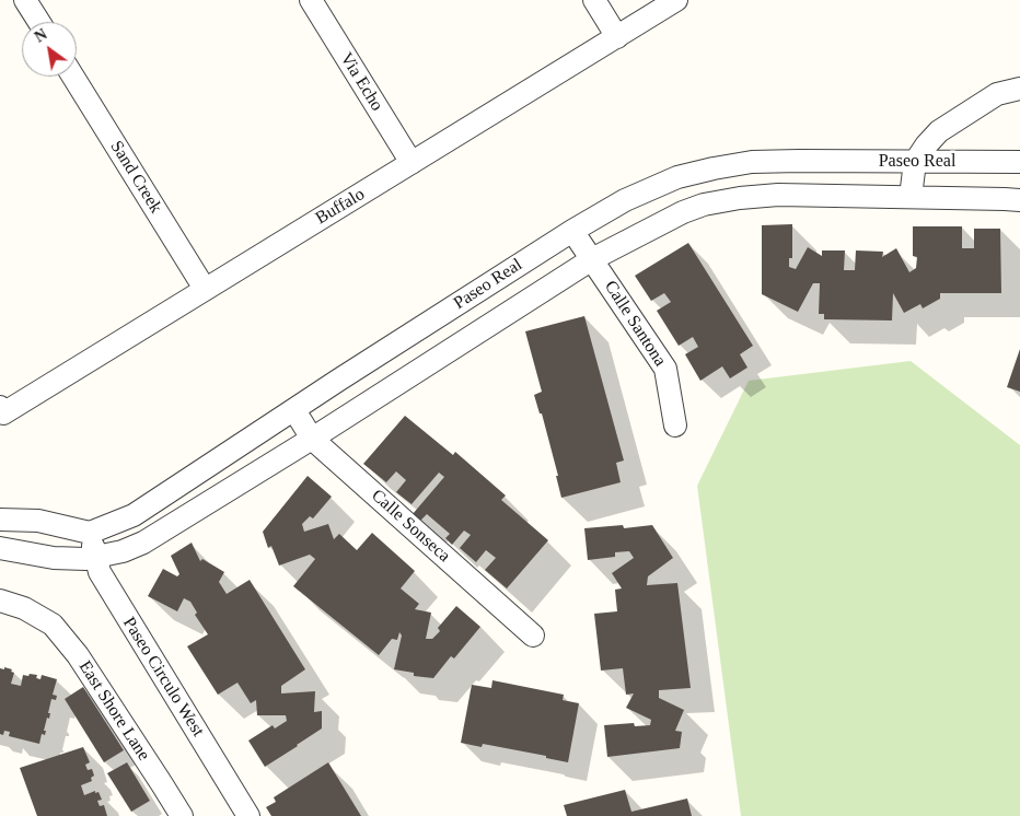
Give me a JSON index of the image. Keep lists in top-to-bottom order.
{
  "streets": {
    "street": [
      "Via Echo",
      "Paseo Real",
      "Sand Creek",
      "Buffalo",
      "Calle Santona",
      "Calle Sonseca",
      "Paseo Circulo West",
      "East Shore Lane"
    ]
  },
  "crossings": [
    ["Via Echo", "Buffalo"],
    ["Paseo Real", "Calle Santona"],
    ["Paseo Real", "Calle Sonseca"],
    ["Paseo Real", "Paseo Circulo West"],
    ["Sand Creek", "Buffalo"]
  ],
  "north": "top left"
}
